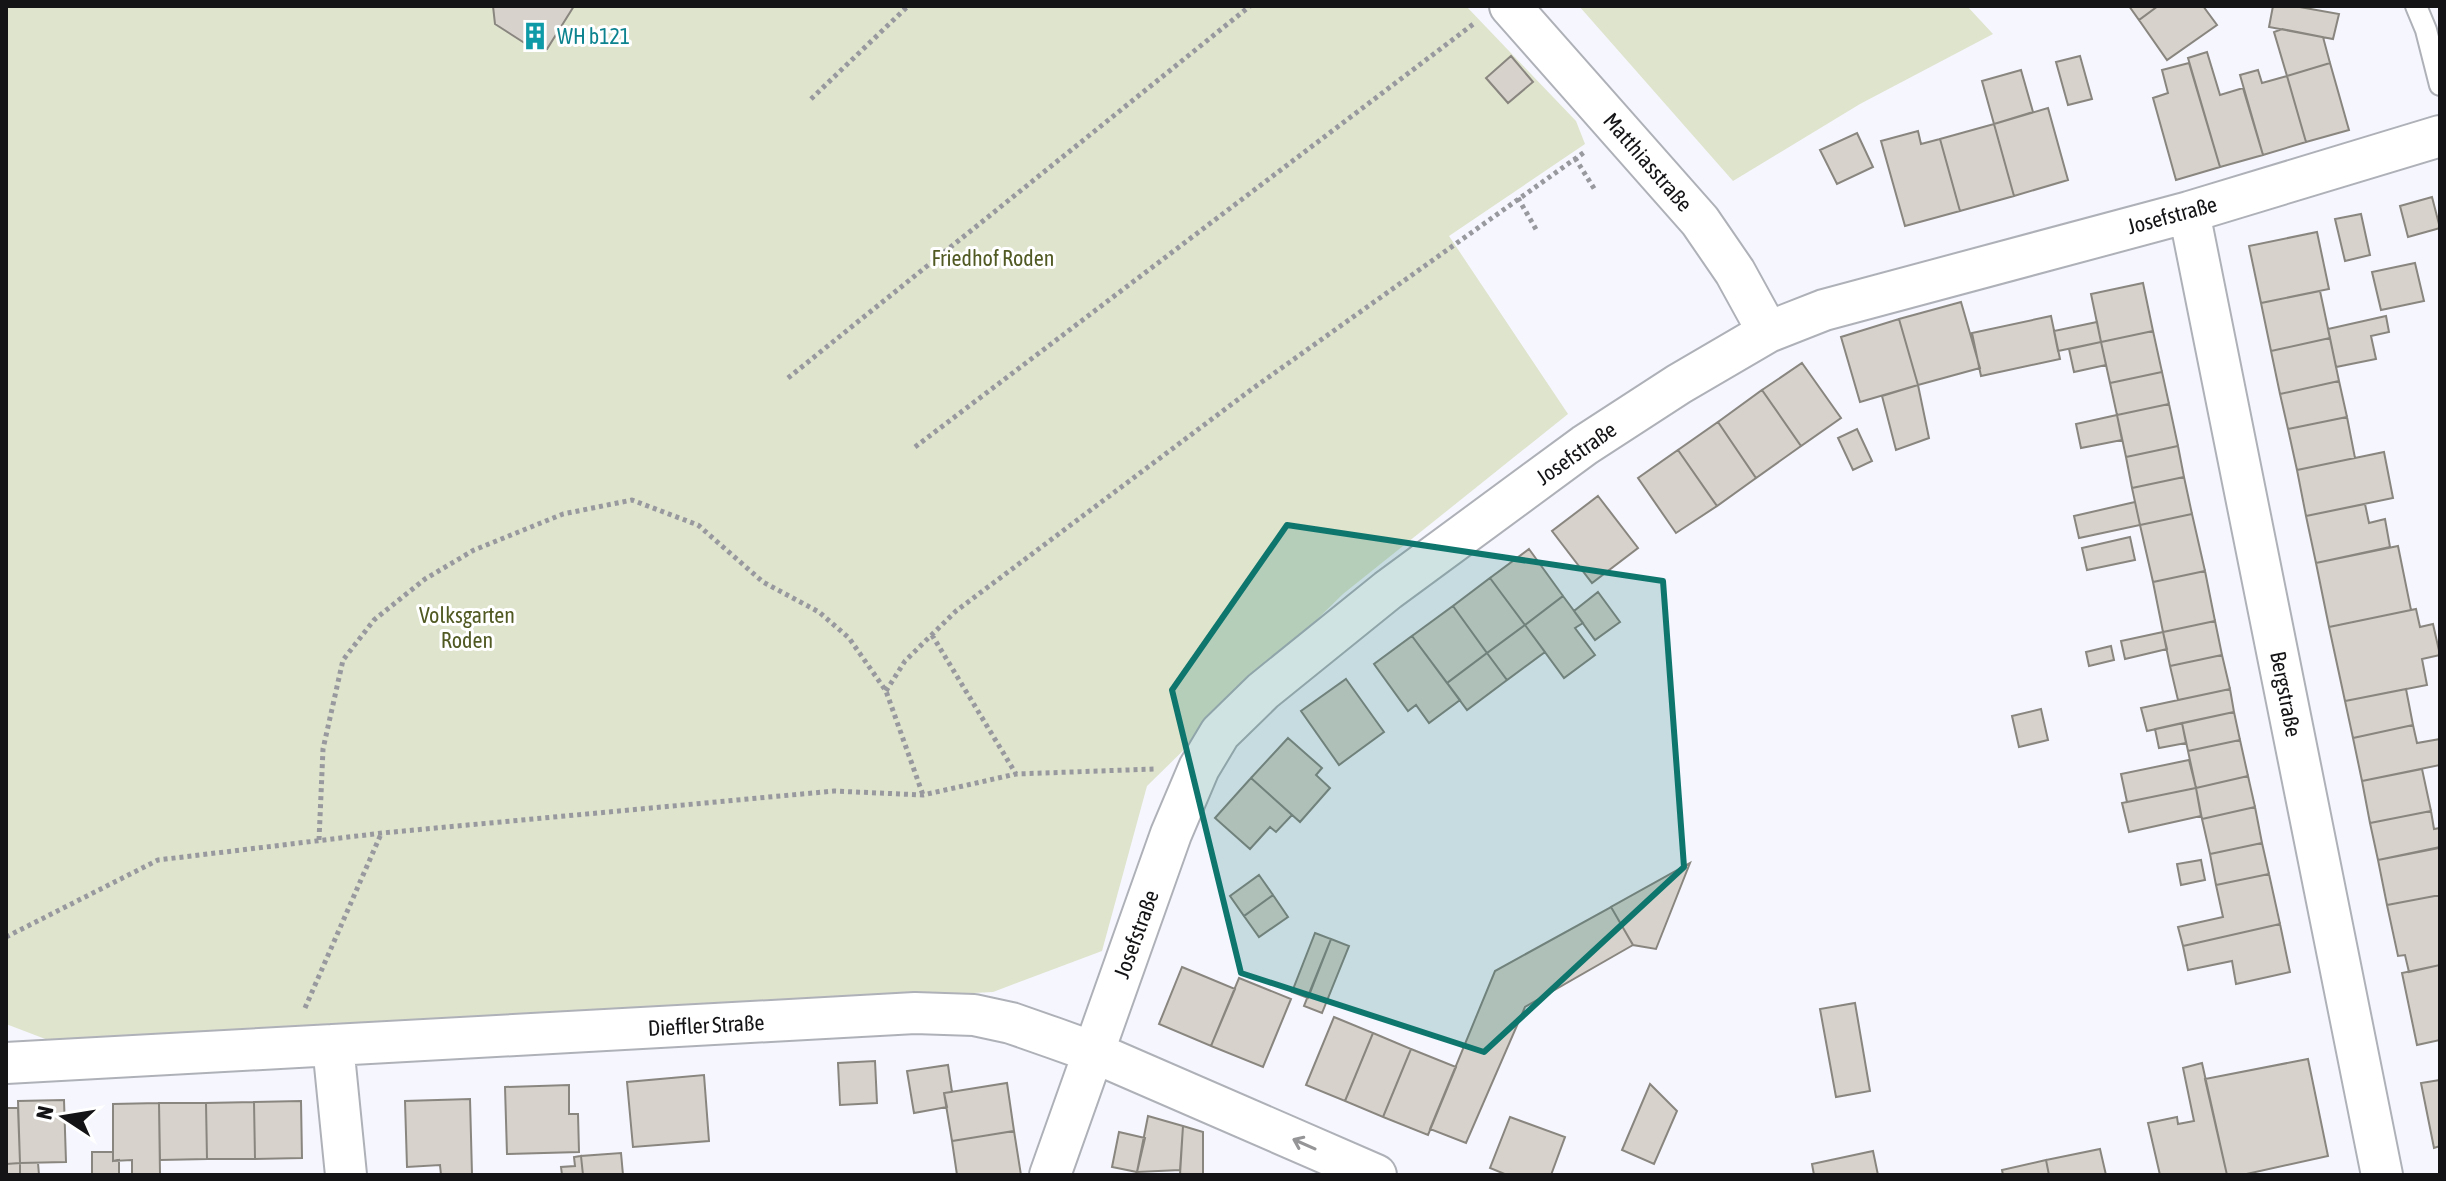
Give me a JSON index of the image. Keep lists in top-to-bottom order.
{
  "streets": {
    "street": [
      "Matthiasstraße",
      "Josefstraße",
      "Bergstraße",
      "Dieffler Straße"
    ]
  },
  "crossings": [
    ["Matthiasstraße", "Josefstraße"],
    ["Josefstraße", "Bergstraße"],
    ["Josefstraße", "Dieffler Straße"]
  ],
  "parks": ["Friedhof Roden", "Volksgarten Roden"],
  "places": {
    "building": ["WH b121"]
  },
  "north": "left"
}
